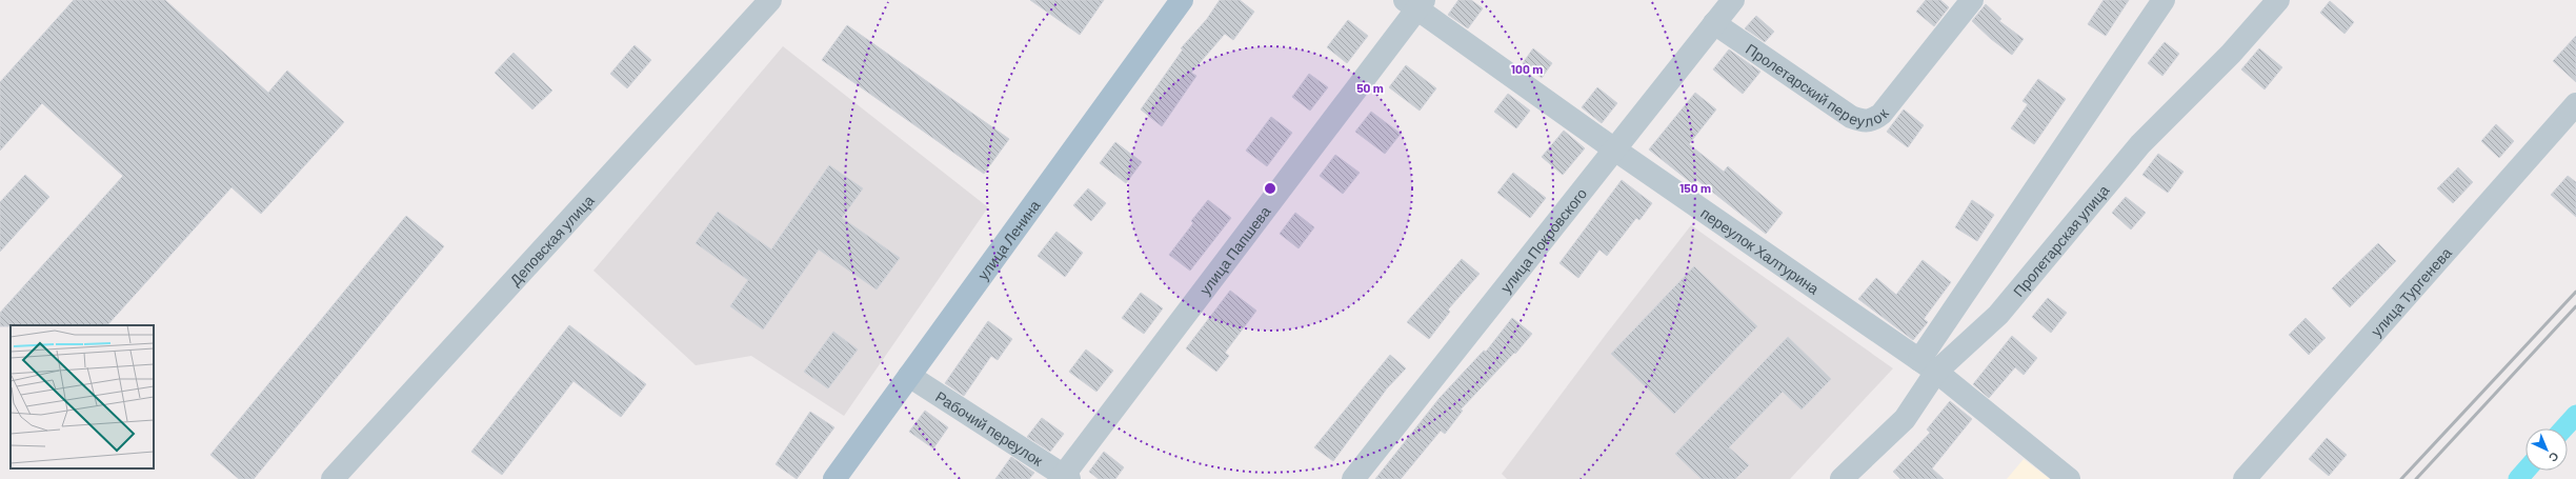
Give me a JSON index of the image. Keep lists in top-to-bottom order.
{
  "streets": {
    "main road": ["улица Ленина"],
    "street": [
      "Пролетарский переулок",
      "Деповская улица",
      "улица Покровского",
      "Пролетарская улица",
      "улица Папшева",
      "переулок Халтурина",
      "улица Тургенева",
      "Рабочий переулок"
    ]
  },
  "crossings": [
    ["Пролетарский переулок", "улица Покровского"],
    ["улица Покровского", "переулок Халтурина"],
    ["улица Ленина", "Рабочий переулок"],
    ["Пролетарская улица", "переулок Халтурина"],
    ["улица Папшева", "переулок Халтурина"],
    ["улица Папшева", "Рабочий переулок"]
  ],
  "north": "bottom right",
  "rings": ["100 m", "50 m", "150 m"]
}
